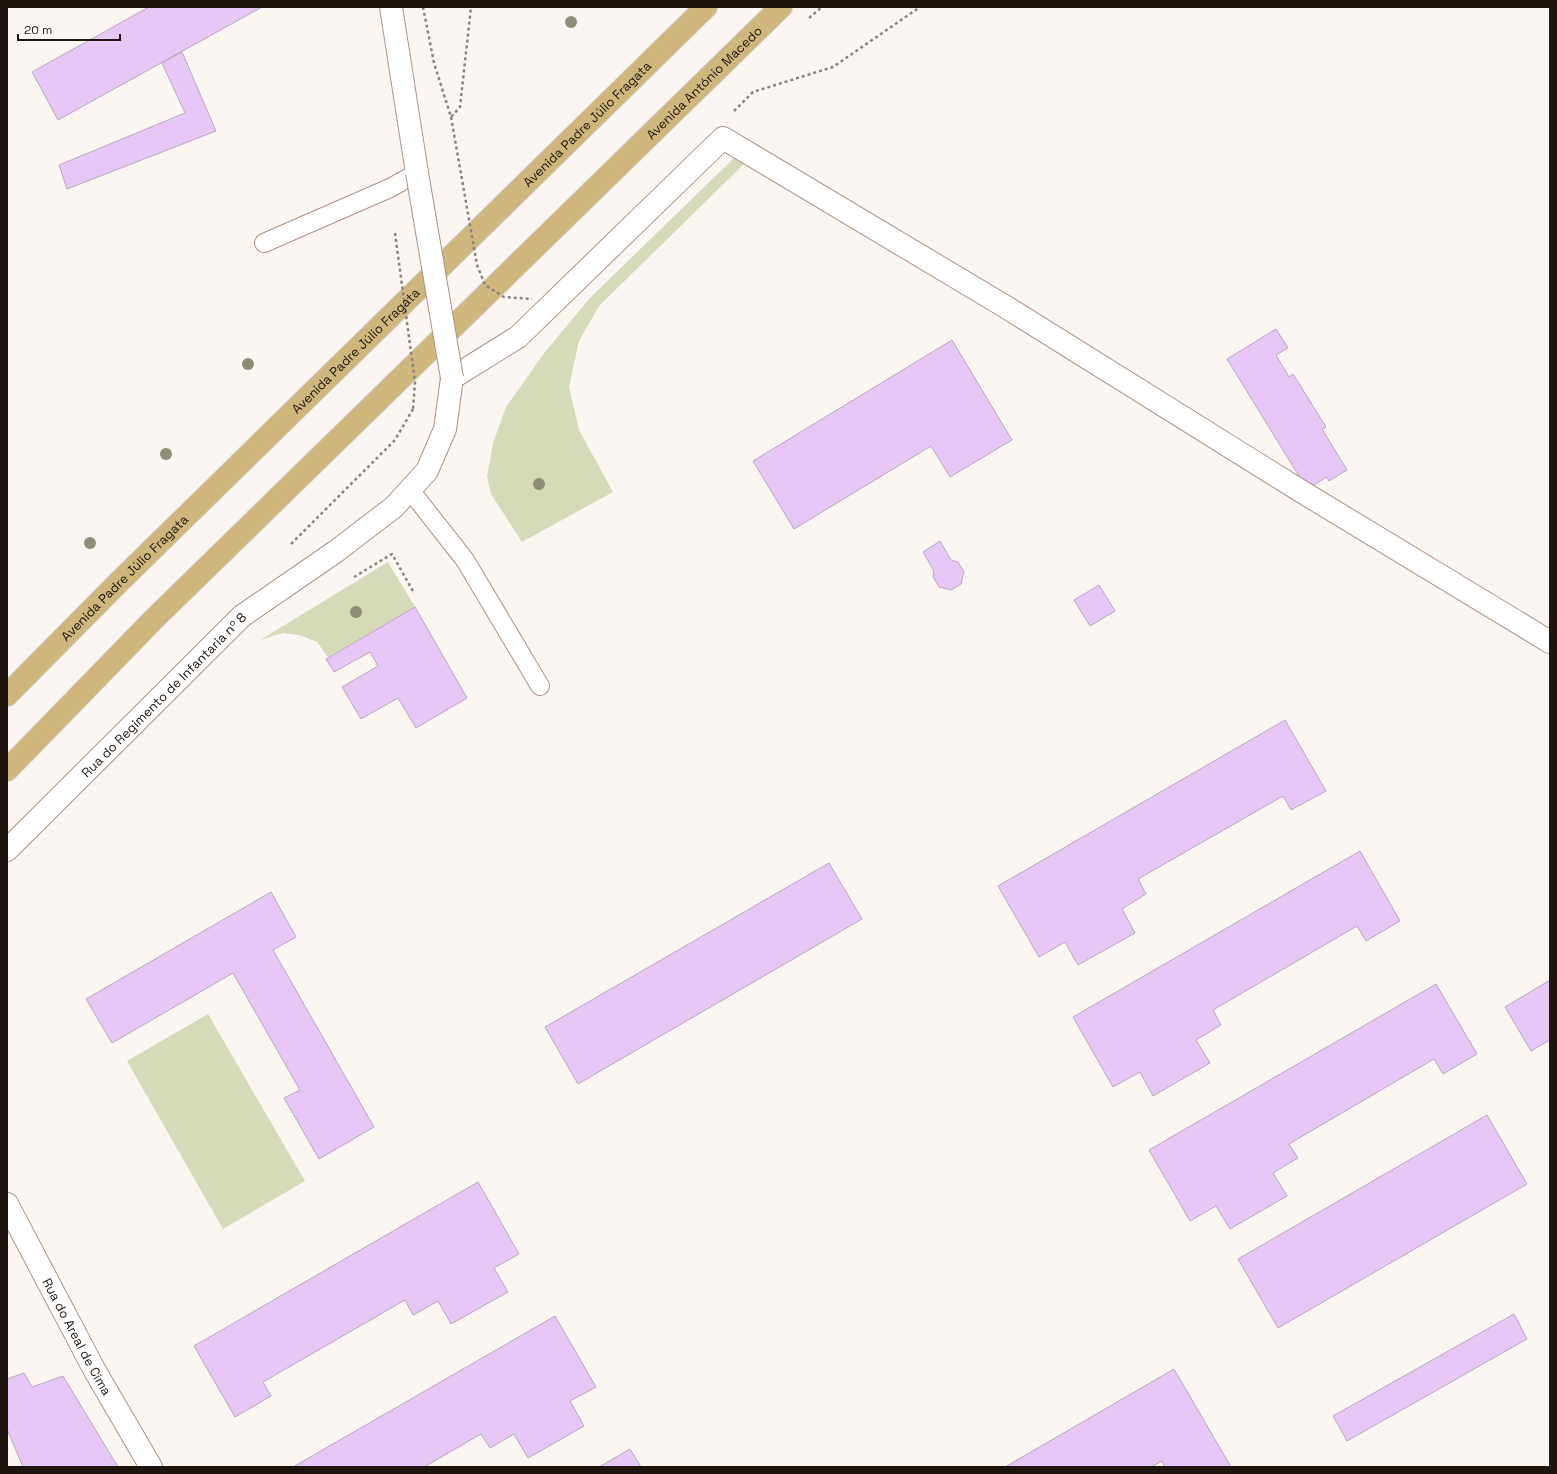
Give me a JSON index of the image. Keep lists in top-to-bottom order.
{
  "streets": {
    "highway": ["Avenida António Macedo", "Avenida Padre Júlio Fragata"],
    "street": ["Rua do Regimento de Infantaria nº 8", "Rua do Areal de Cima"]
  },
  "crossings": [
    ["Avenida Padre Júlio Fragata", "Rua do Regimento de Infantaria nº 8"]
  ],
  "scale_bar": "20 m"
}
